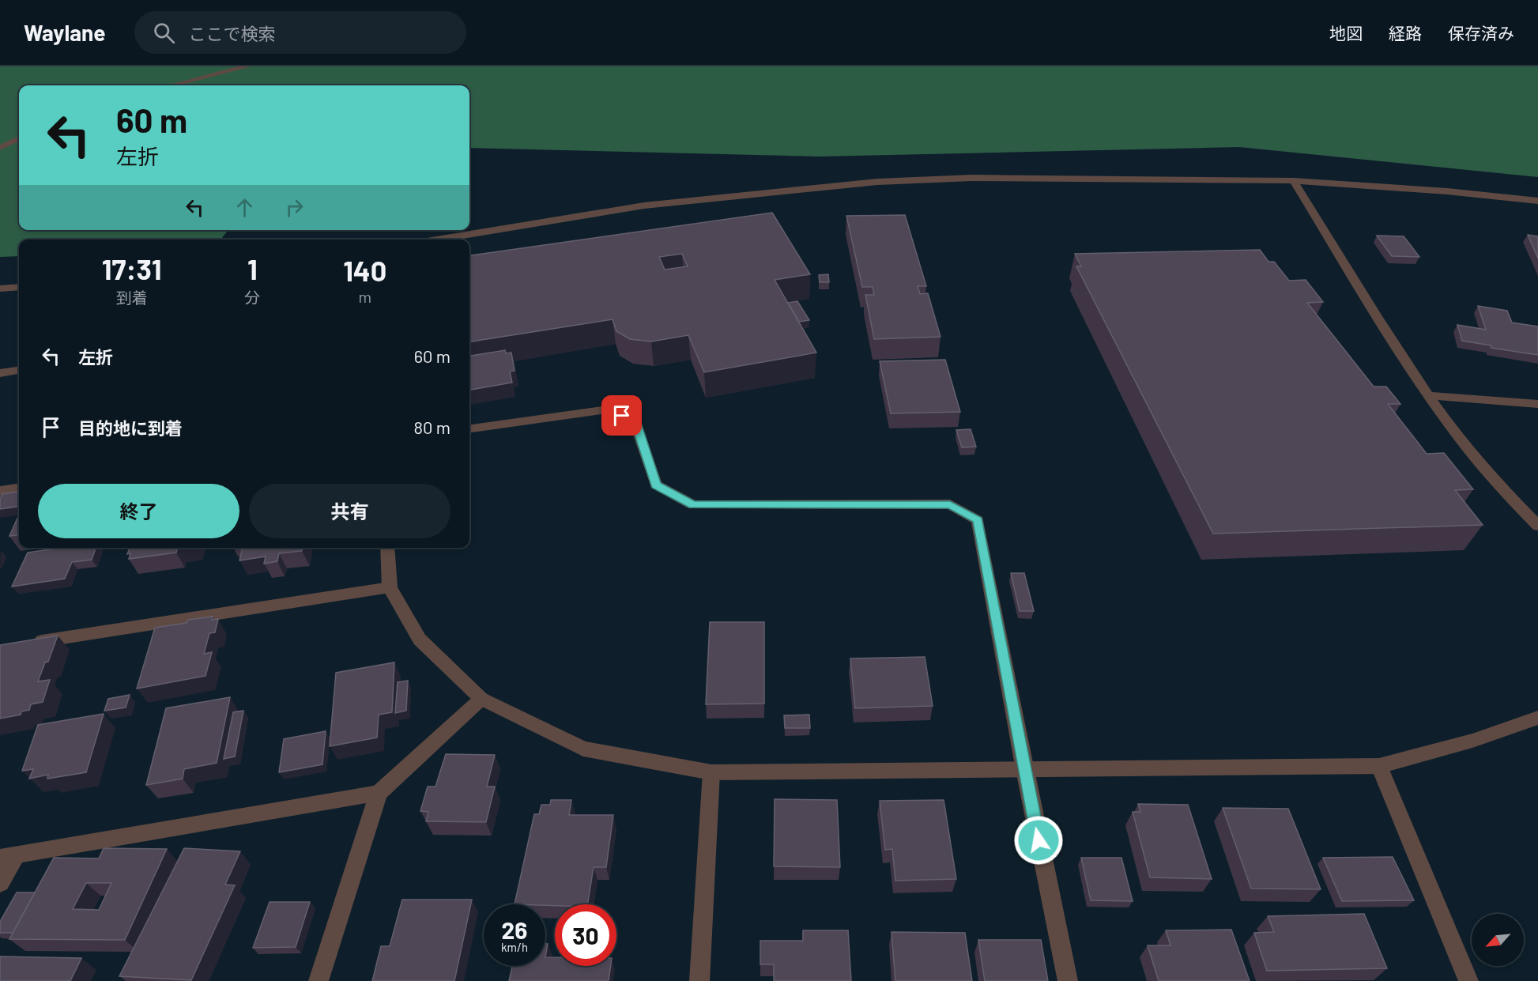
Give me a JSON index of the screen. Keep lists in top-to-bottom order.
{
  "north": "bottom left",
  "page": {
    "header": "Waylane",
    "search": "ここで検索",
    "nav": ["地図", "経路", "保存済み"],
    "turn": ["60 m", "左折"],
    "eta": [
      "17:31",
      "到着",
      "1",
      "分",
      "140",
      "m"
    ],
    "list": [
      {
        "name": "左折",
        "value": "60 m"
      },
      {
        "name": "目的地に到着",
        "value": "80 m"
      }
    ],
    "buttons": ["終了", "共有"],
    "speed": "26 km/h",
    "limit": "30"
  }
}
